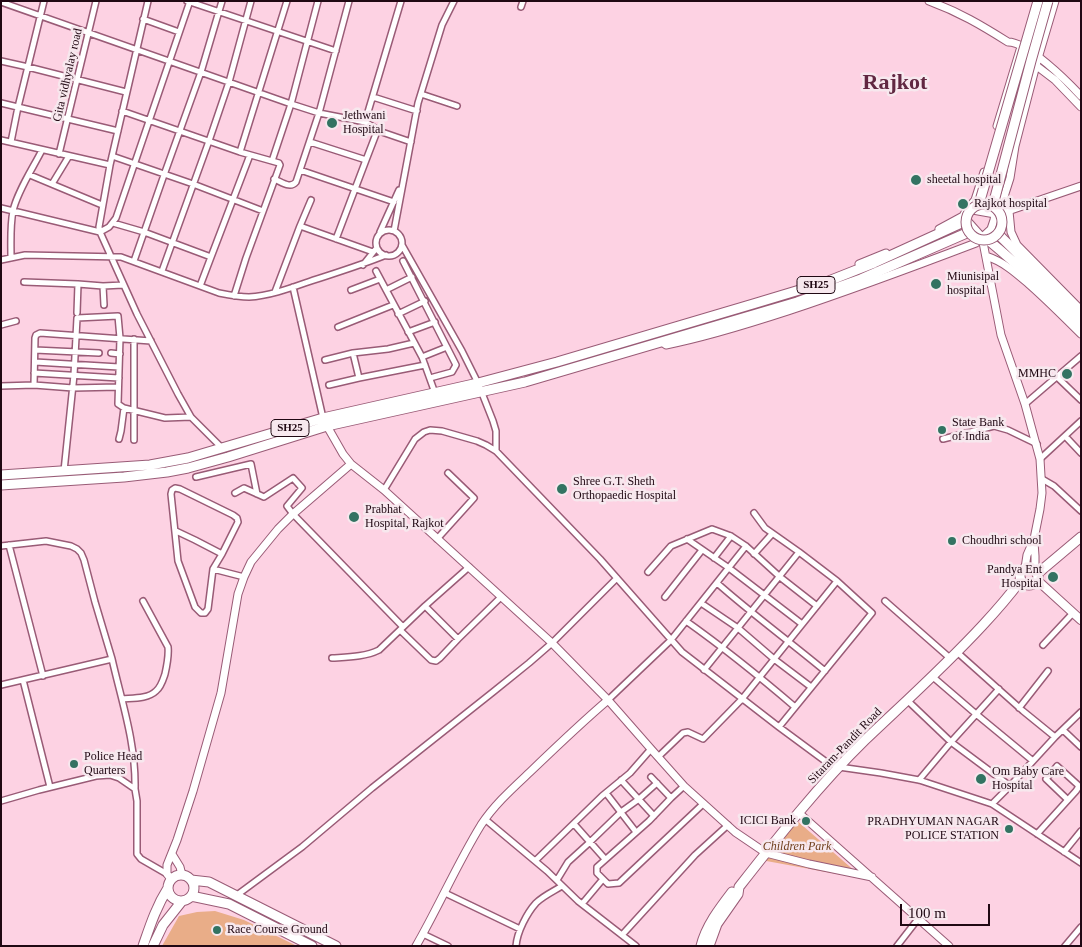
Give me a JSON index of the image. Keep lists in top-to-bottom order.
{
  "streets": {
    "main road": ["SH25", "Sitaram-Pandit Road"],
    "street": ["Gita vidhyalay road"]
  },
  "districts": ["Rajkot"],
  "parks": ["Children Park"],
  "places": [
    "Jethwani Hospital",
    "sheetal hospital",
    "Rajkot hospital",
    "Miunisipal hospital",
    "MMHC",
    "State Bank of India",
    "Shree G.T. Sheth Orthopaedic Hospital",
    "Prabhat Hospital, Rajkot",
    "Choudhri school",
    "Pandya Ent Hospital",
    "Police Head Quarters",
    "Om Baby Care Hospital",
    "ICICI Bank",
    "PRADHYUMAN NAGAR POLICE STATION",
    "Race Course Ground"
  ],
  "scale_bar": "100 m"
}
